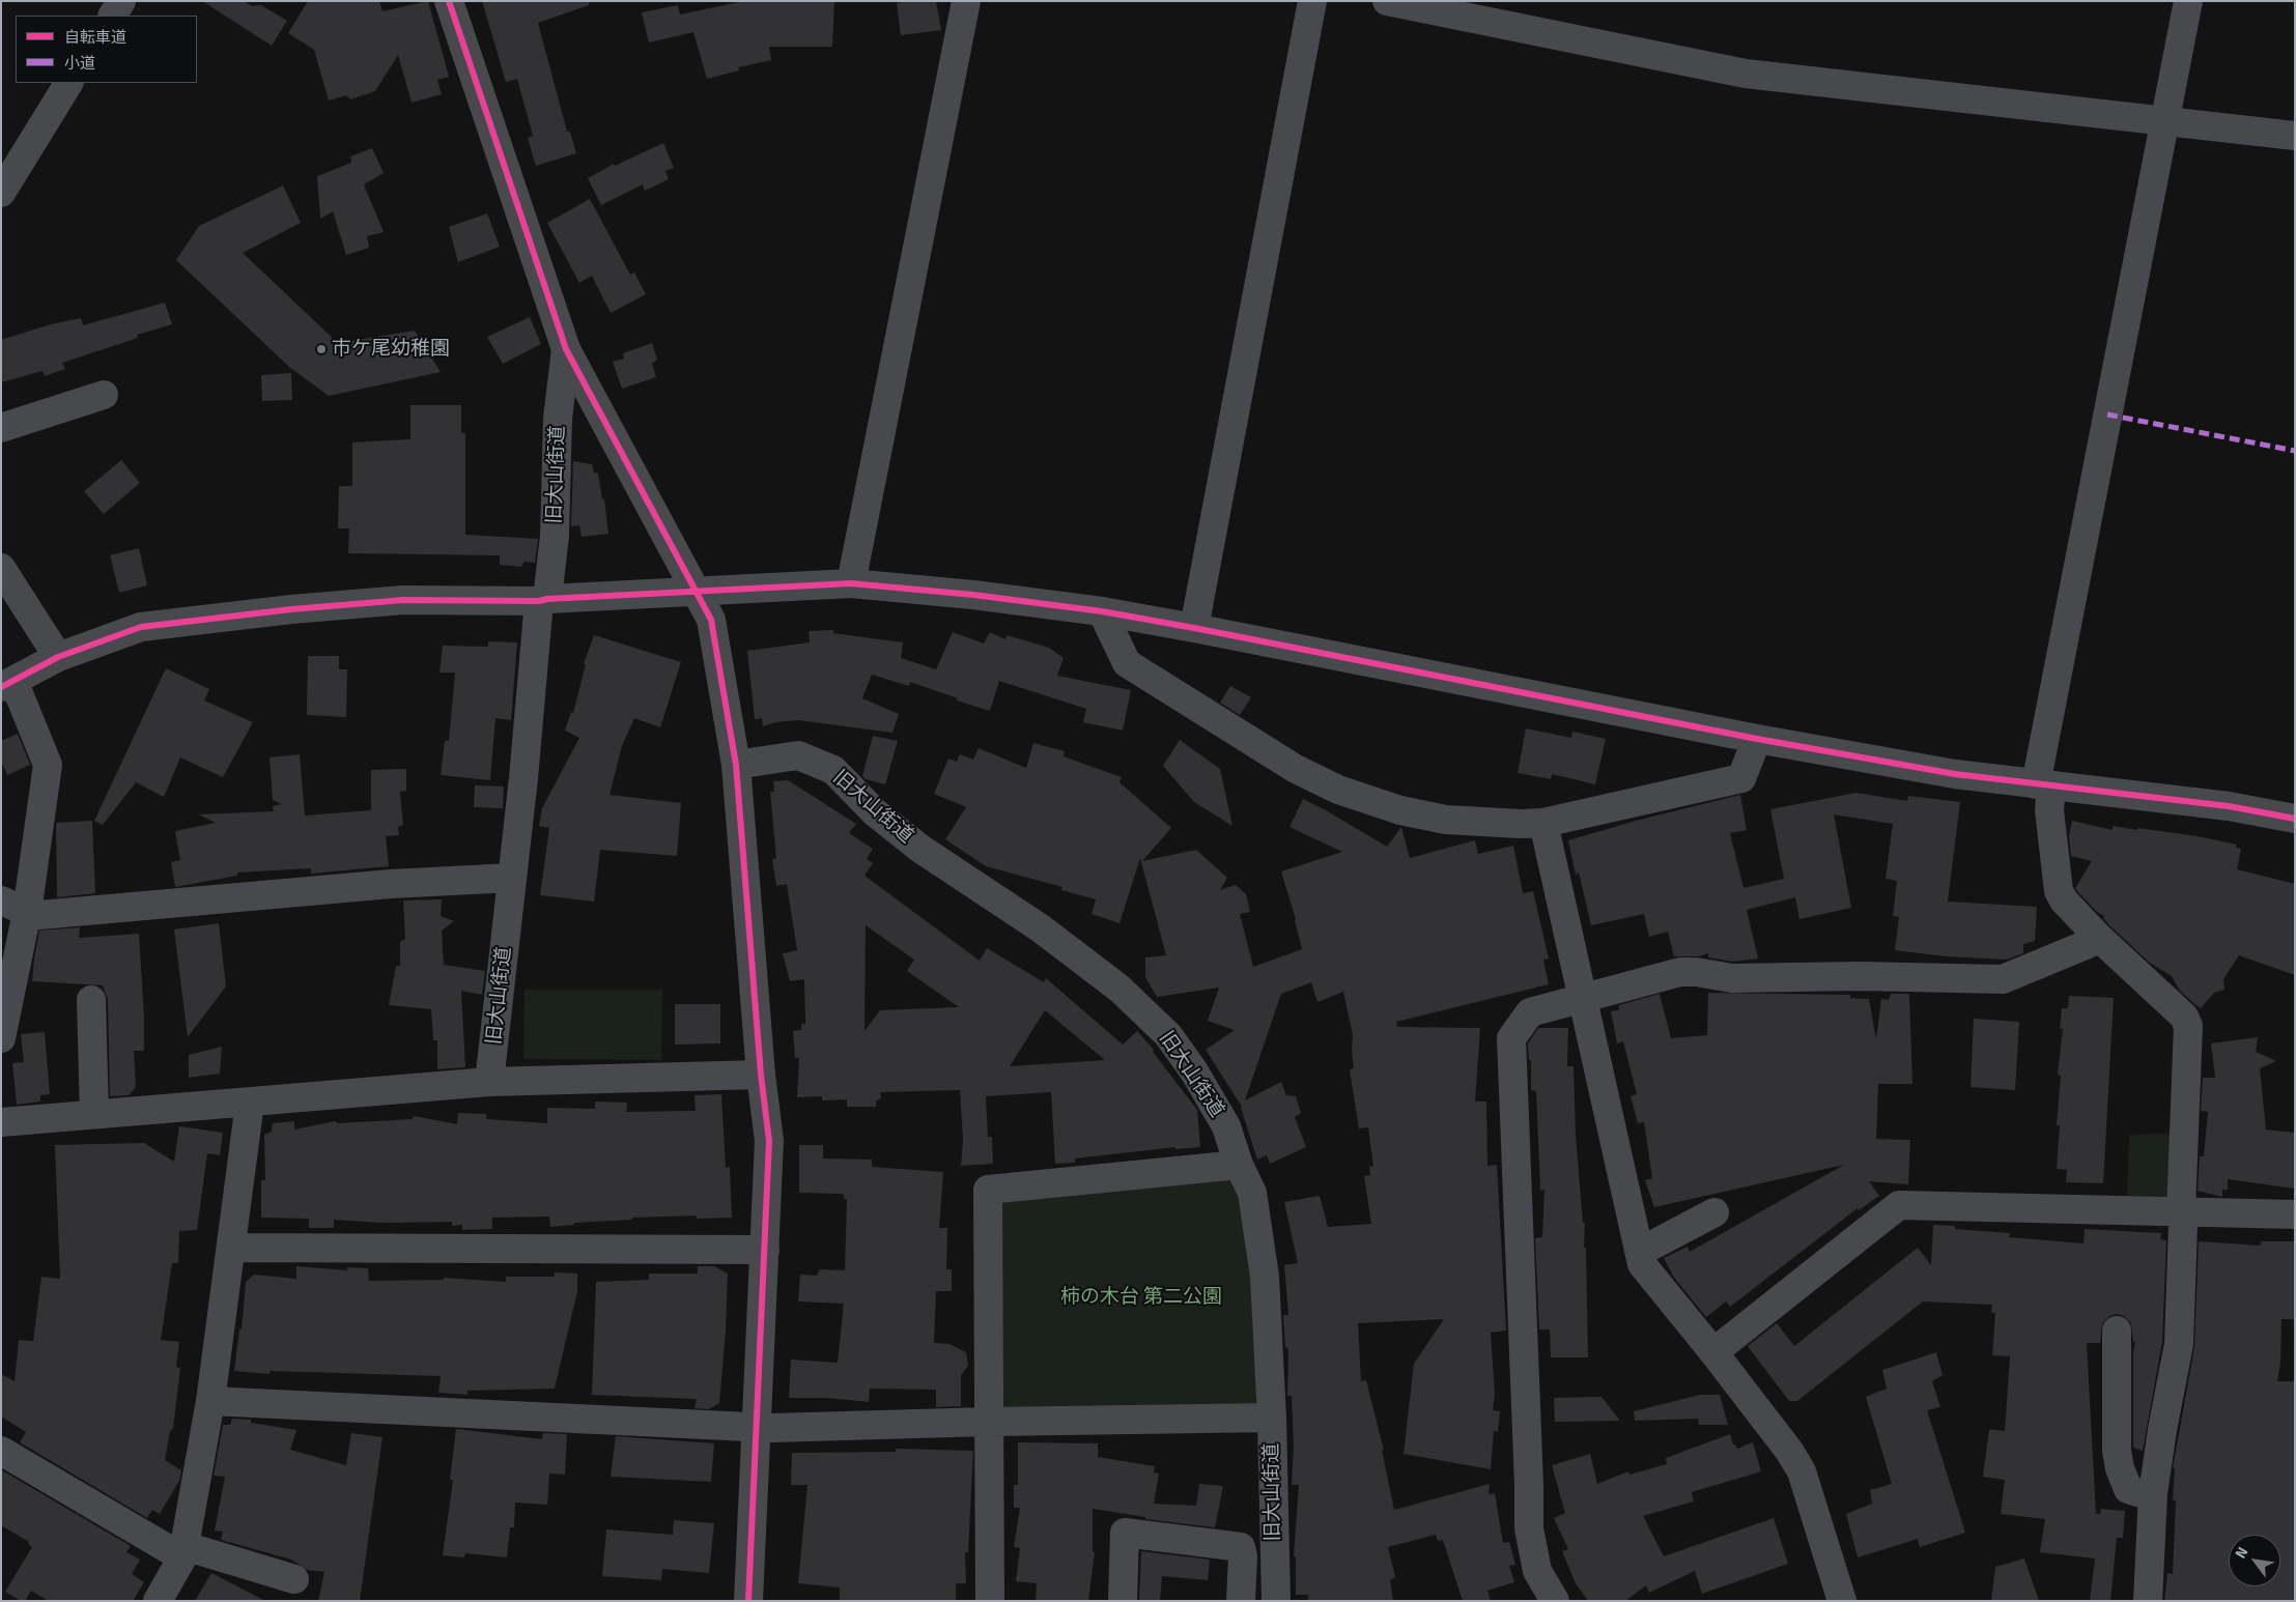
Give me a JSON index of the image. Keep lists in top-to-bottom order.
{
  "streets": {
    "street": ["旧大山街道"]
  },
  "parks": ["柿の木台 第二公園"],
  "places": ["市ケ尾幼稚園"],
  "legend": ["自転車道", "小道"],
  "north": "top left"
}
